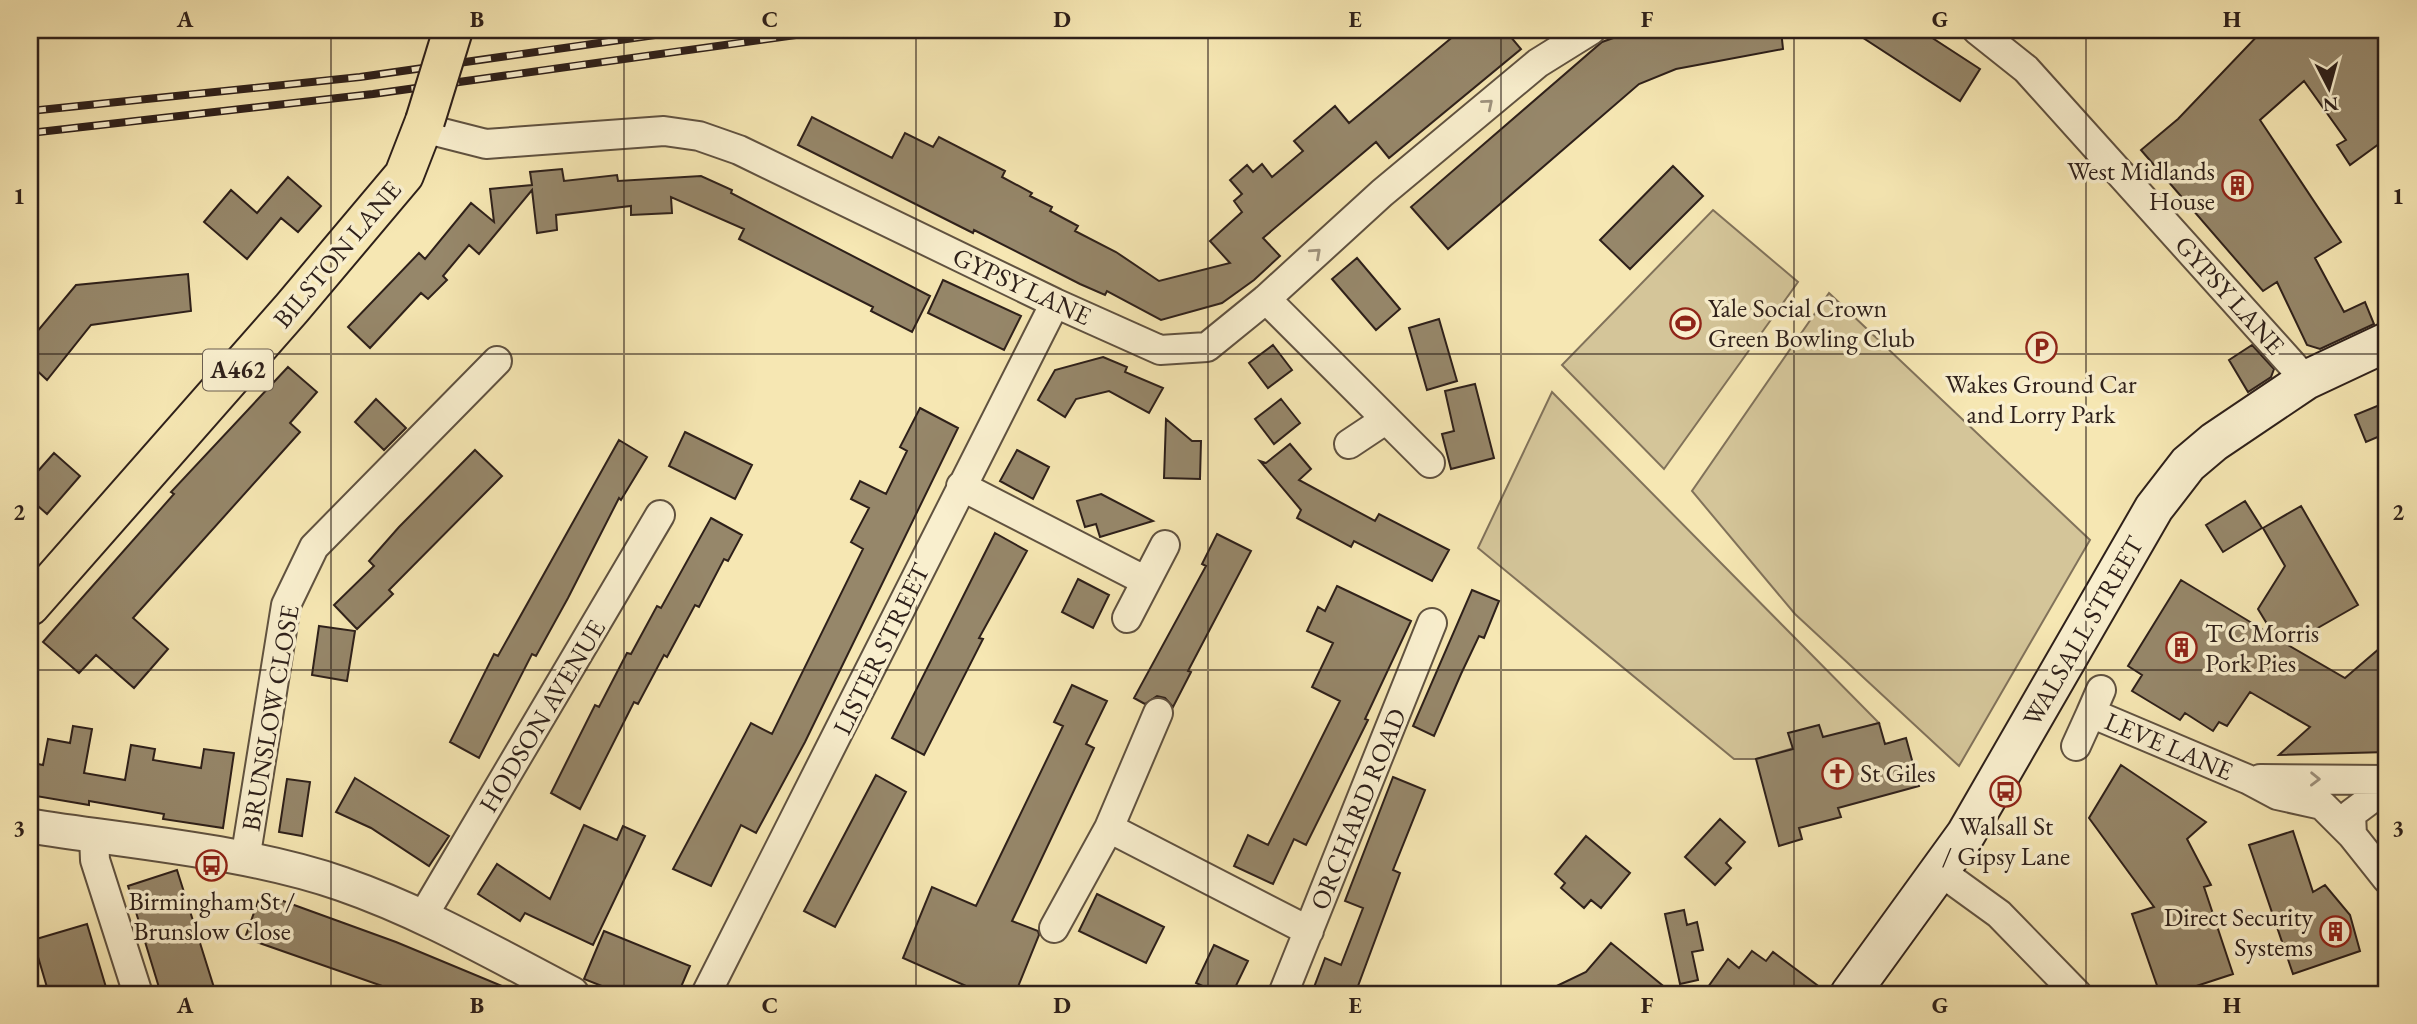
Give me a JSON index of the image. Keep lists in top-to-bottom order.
{
  "streets": {
    "main road": ["BILSTON LANE", "A462", "WALSALL STREET"],
    "street": [
      "GYPSY LANE",
      "LISTER STREET",
      "HODSON AVENUE",
      "BRUNSLOW CLOSE",
      "LEVE LANE",
      "ORCHARD ROAD"
    ]
  },
  "crossings": [
    ["BILSTON LANE", "GYPSY LANE"],
    ["GYPSY LANE", "WALSALL STREET"],
    ["GYPSY LANE", "LISTER STREET"]
  ],
  "places": {
    "building": ["West Midlands House", "T C Morris Pork Pies", "Direct Security Systems"],
    "sports": ["Yale Social Crown Green Bowling Club"],
    "parking": ["Wakes Ground Car and Lorry Park"],
    "church": ["St Giles"],
    "bus stop": ["Walsall St / Gipsy Lane", "Birmingham St / Brunslow Close"]
  },
  "north": "bottom",
  "grid": {
    "columns": [
      "A",
      "B",
      "C",
      "D",
      "E",
      "F",
      "G",
      "H"
    ],
    "rows": ["1", "2", "3"]
  }
}
